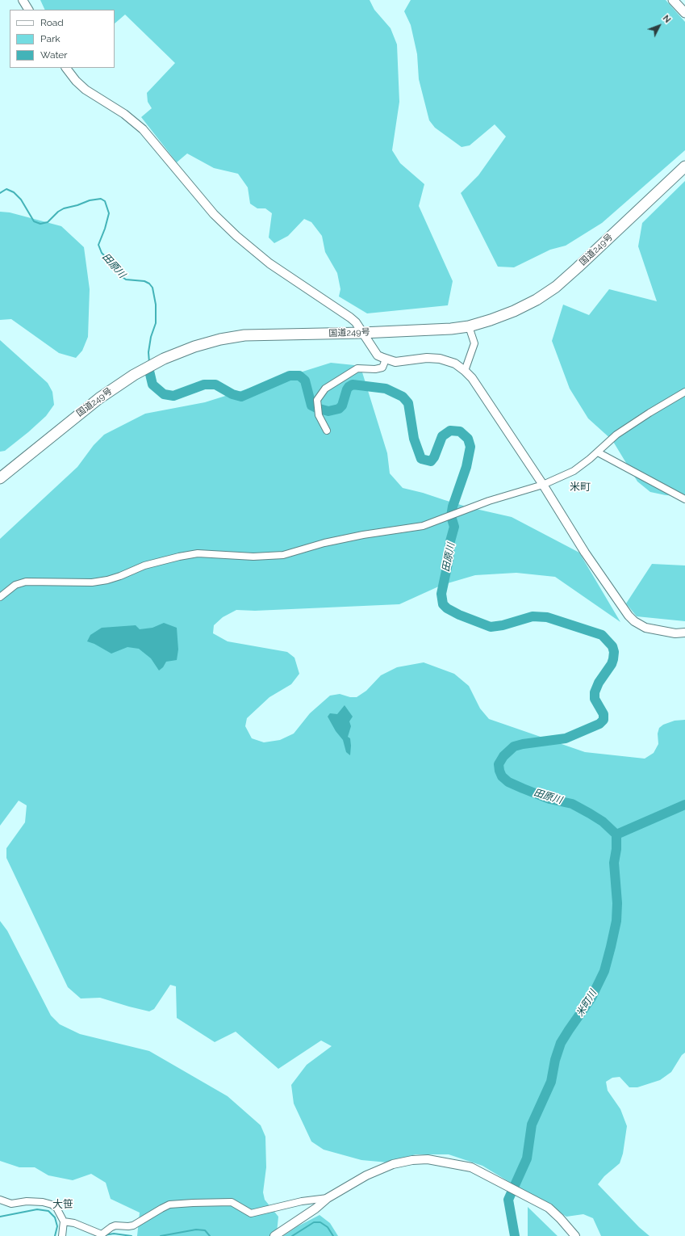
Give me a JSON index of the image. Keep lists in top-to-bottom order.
{
  "streets": {
    "highway": ["国道249号"]
  },
  "districts": ["米町", "大笹"],
  "water": ["田原川", "米町川"],
  "legend": ["Road", "Park", "Water"],
  "north": "top right"
}
